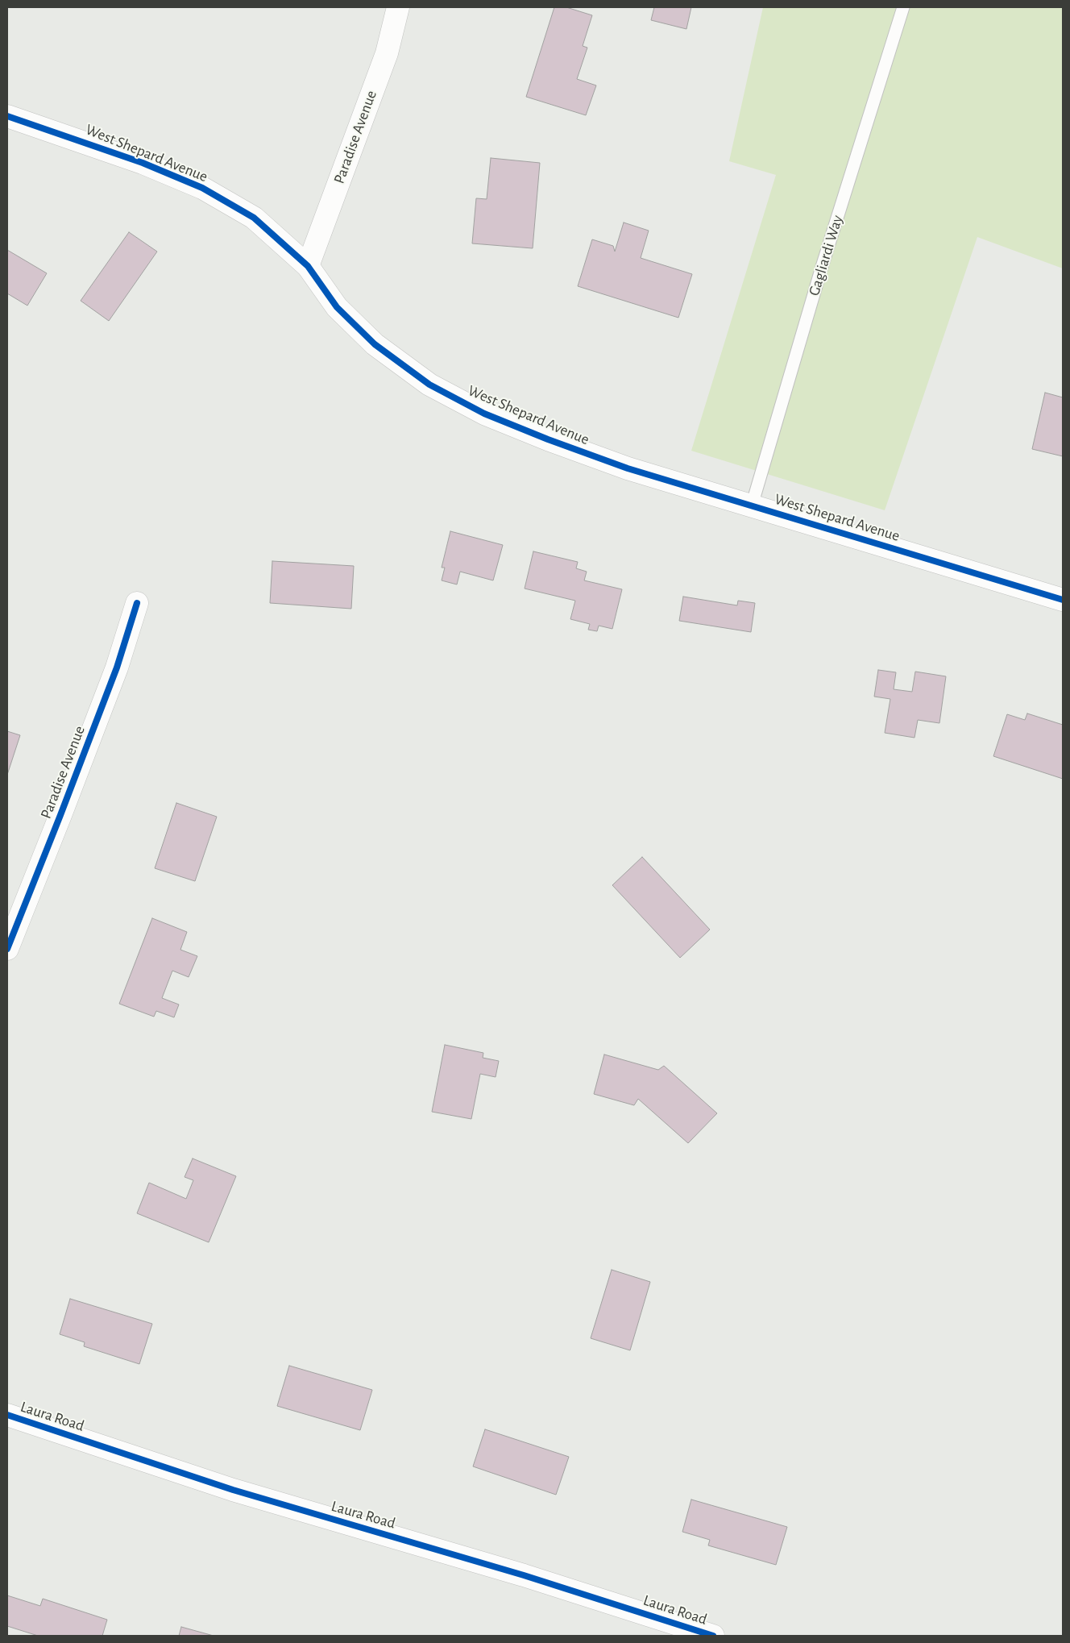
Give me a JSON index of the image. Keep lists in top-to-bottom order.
{
  "streets": {
    "street": ["Paradise Avenue", "West Shepard Avenue", "Laura Road"],
    "lane": ["Gagliardi Way"]
  },
  "crossings": [
    ["Paradise Avenue", "West Shepard Avenue"],
    ["West Shepard Avenue", "Gagliardi Way"]
  ]
}
